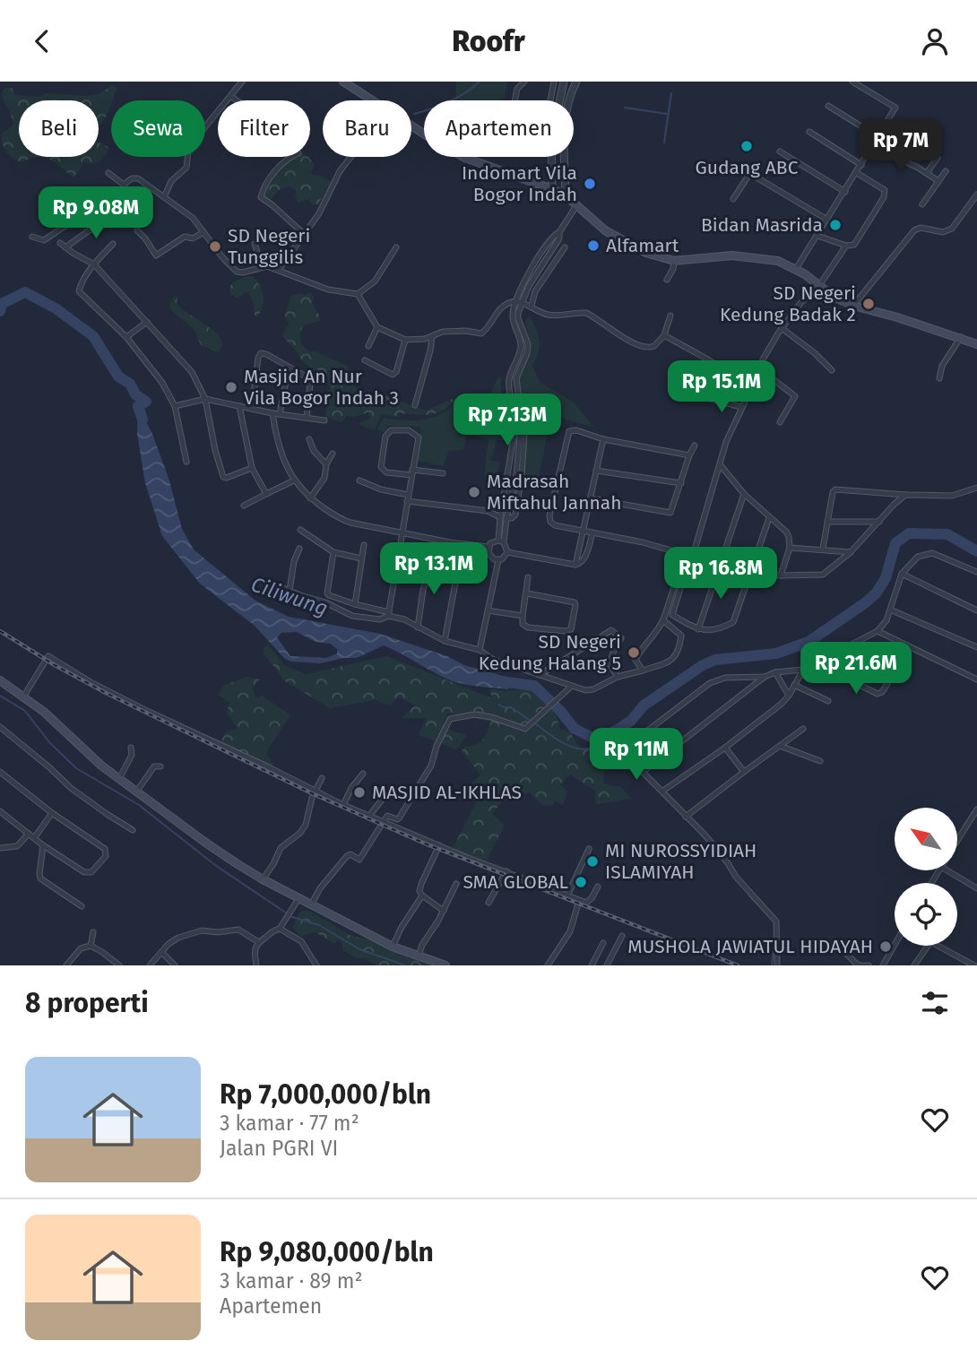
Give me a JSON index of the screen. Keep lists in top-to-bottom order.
{
  "water": ["Ciliwung"],
  "places": [
    "Gudang ABC",
    "Indomart Vila Bogor Indah",
    "Bidan Masrida",
    "Alfamart",
    "SD Negeri Tunggilis",
    "SD Negeri Kedung Badak 2",
    "Masjid An Nur Vila Bogor Indah 3",
    "Madrasah Miftahul Jannah",
    "SD Negeri Kedung Halang 5",
    "MASJID AL-IKHLAS",
    "MI NUROSSYIDIAH ISLAMIYAH",
    "SMA GLOBAL",
    "MUSHOLA JAWIATUL HIDAYAH"
  ],
  "north": "top left",
  "page": {
    "header": "Roofr",
    "chip": [
      "Beli",
      "Sewa",
      "Filter",
      "Baru",
      "Apartemen"
    ],
    "price": [
      "Rp 7M",
      "Rp 9.08M",
      "Rp 15.1M",
      "Rp 7.13M",
      "Rp 13.1M",
      "Rp 16.8M",
      "Rp 21.6M",
      "Rp 11M"
    ],
    "heading": "8 properti",
    "list": [
      {
        "name": "Rp 7,000,000/bln",
        "note": "3 kamar · 77 m² · Jalan PGRI VI"
      },
      {
        "name": "Rp 9,080,000/bln",
        "note": "3 kamar · 89 m² · Apartemen"
      }
    ]
  }
}
